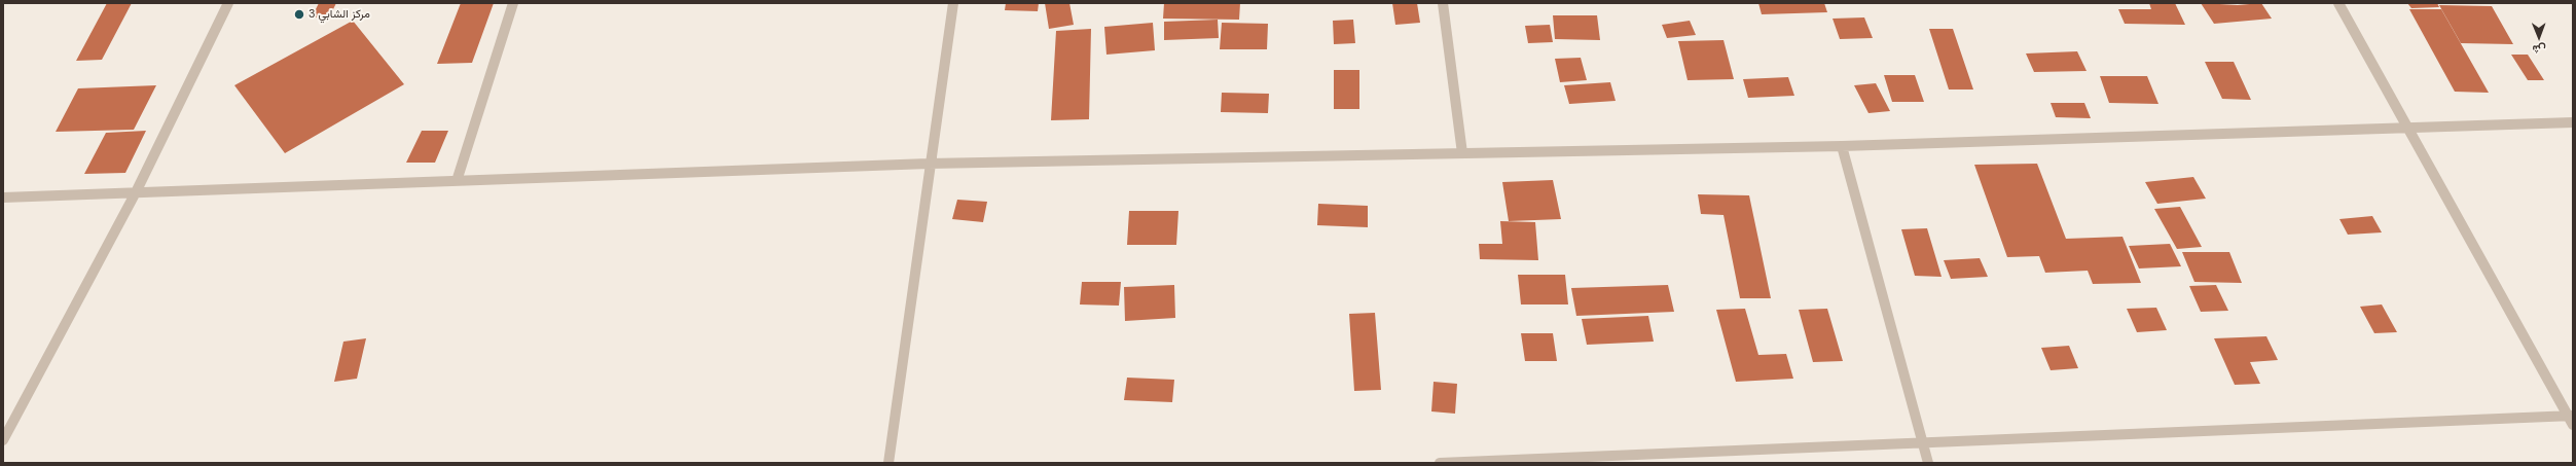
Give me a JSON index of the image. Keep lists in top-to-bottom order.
{
  "places": ["مركز الشابي 3"],
  "north": "bottom"
}
